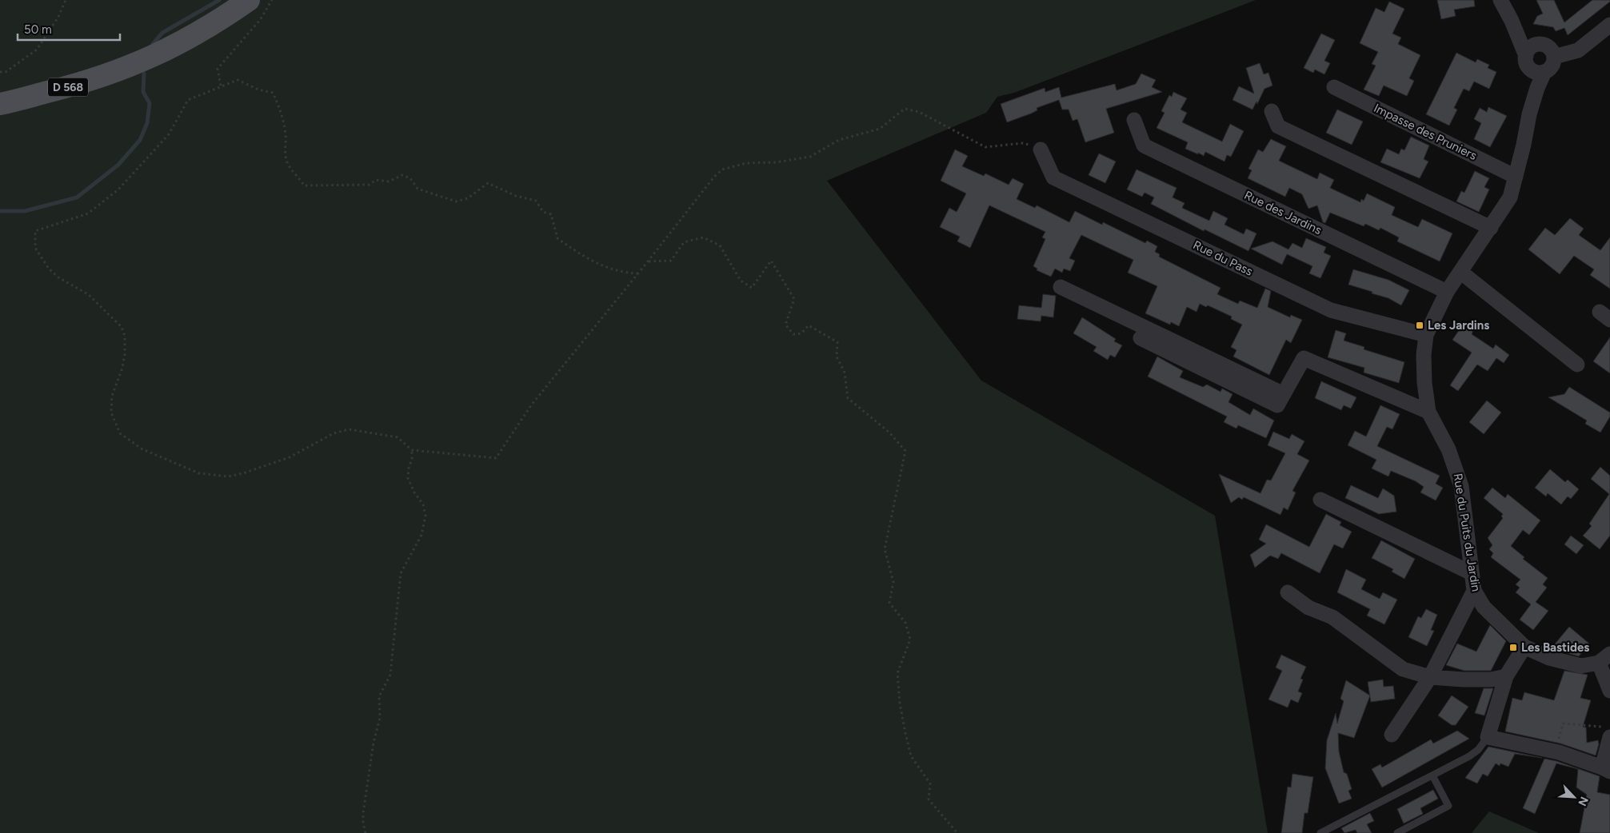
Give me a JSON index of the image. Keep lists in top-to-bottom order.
{
  "streets": {
    "main road": ["D 568"],
    "street": [
      "Impasse des Pruniers",
      "Rue des Jardins",
      "Rue du Pass",
      "Rue du Puits du Jardin"
    ]
  },
  "crossings": [
    ["Impasse des Pruniers", "Rue du Puits du Jardin"],
    ["Rue des Jardins", "Rue du Puits du Jardin"],
    ["Rue du Pass", "Rue du Puits du Jardin"]
  ],
  "places": {
    "transit": ["Les Jardins", "Les Bastides"]
  },
  "scale_bar": "50 m",
  "north": "bottom right"
}
